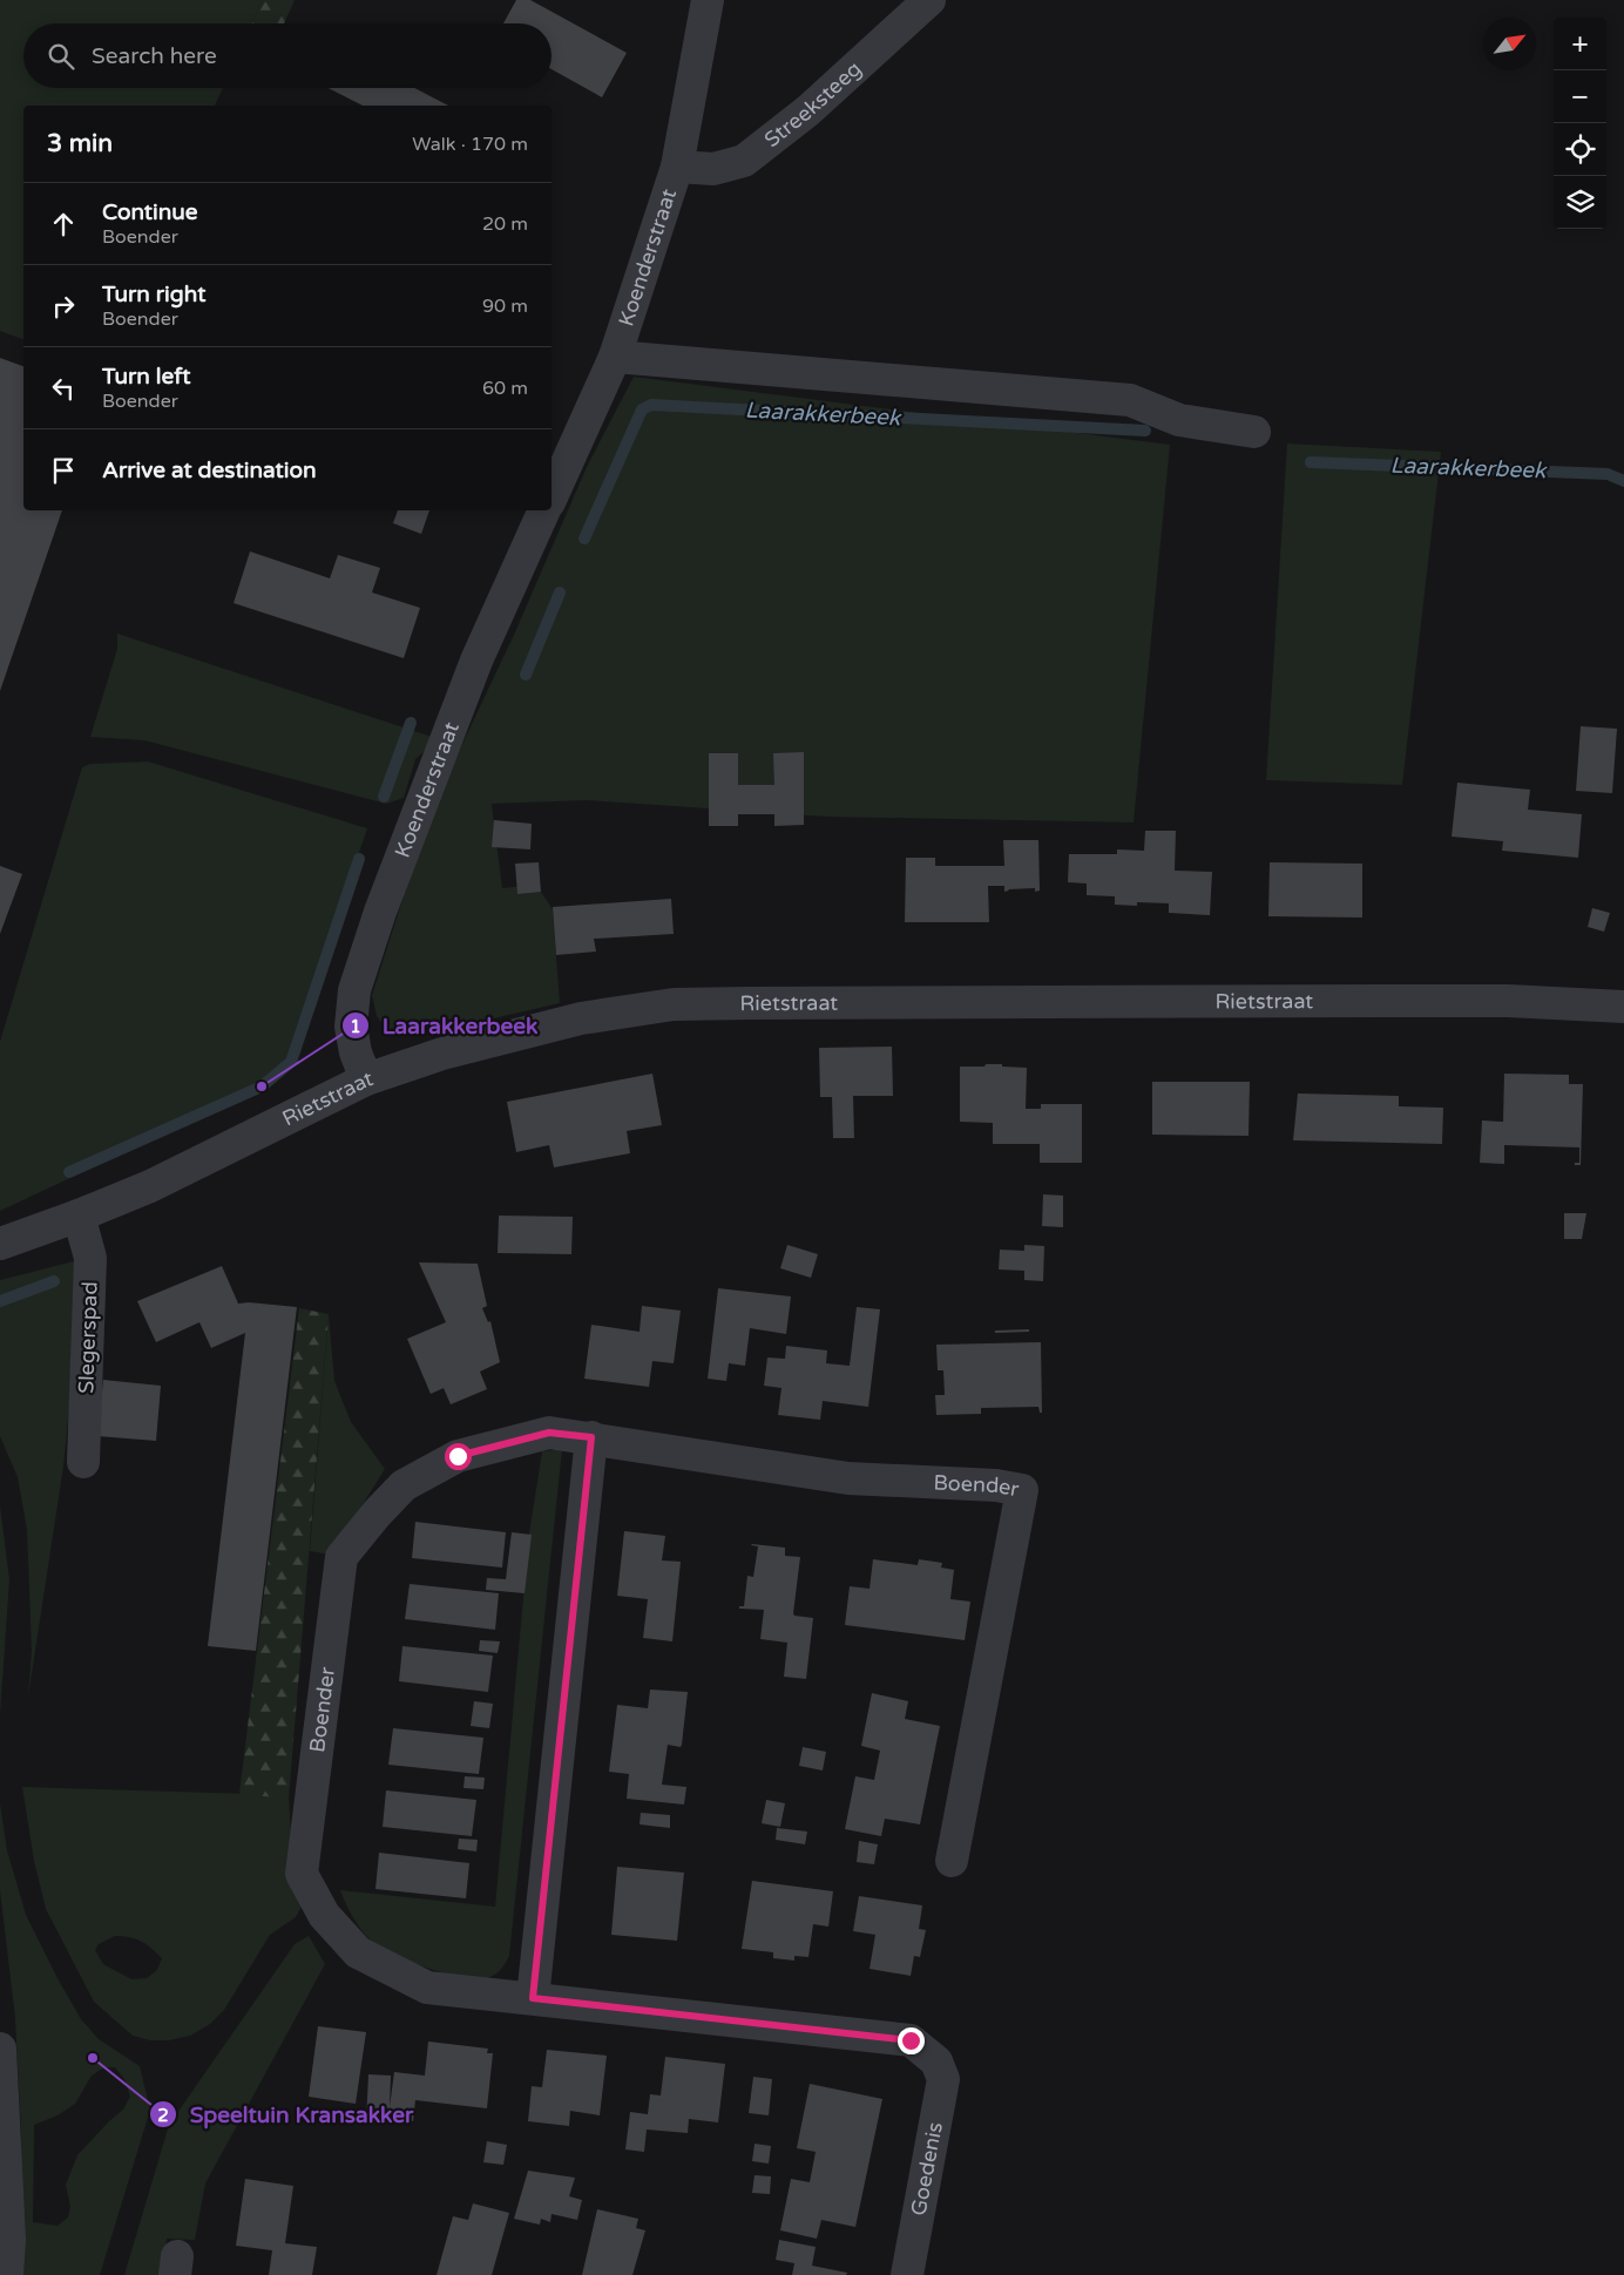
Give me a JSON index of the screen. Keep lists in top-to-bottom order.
{
  "streets": {
    "street": [
      "Streeksteeg",
      "Koenderstraat",
      "Rietstraat",
      "Slegerspad",
      "Boender",
      "Goedenis"
    ]
  },
  "crossings": [
    ["Streeksteeg", "Koenderstraat"],
    ["Koenderstraat", "Rietstraat"],
    ["Rietstraat", "Slegerspad"],
    ["Boender", "Goedenis"]
  ],
  "water": ["Laarakkerbeek"],
  "places": ["Laarakkerbeek", "Speeltuin Kransakker"],
  "north": "top right",
  "page": {
    "map_buttons": ["+", "−"],
    "search": "Search here",
    "heading": ["3 min", "Walk · 170 m"],
    "list": [
      ["Continue", "Boender", "20 m"],
      ["Turn right", "Boender", "90 m"],
      ["Turn left", "Boender", "60 m"],
      "Arrive at destination"
    ]
  }
}
